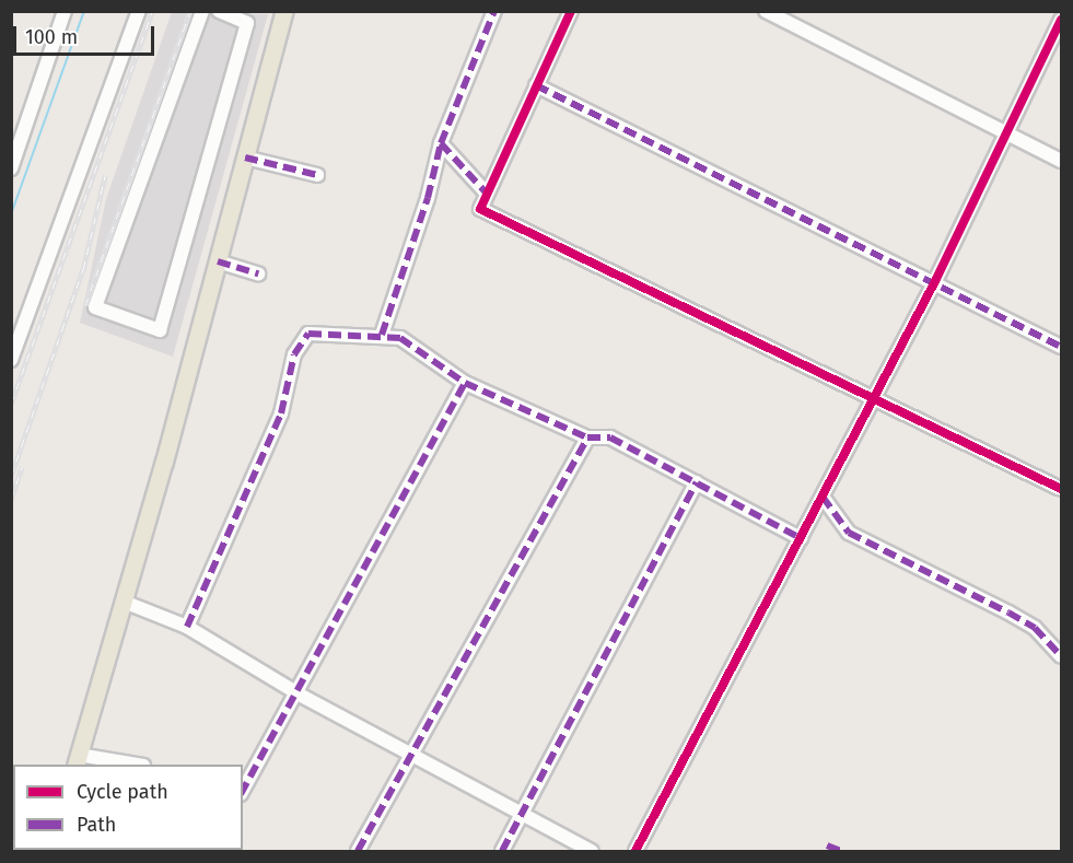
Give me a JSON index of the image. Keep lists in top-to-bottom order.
{
  "legend": ["Cycle path", "Path"],
  "scale_bar": "100 m"
}
